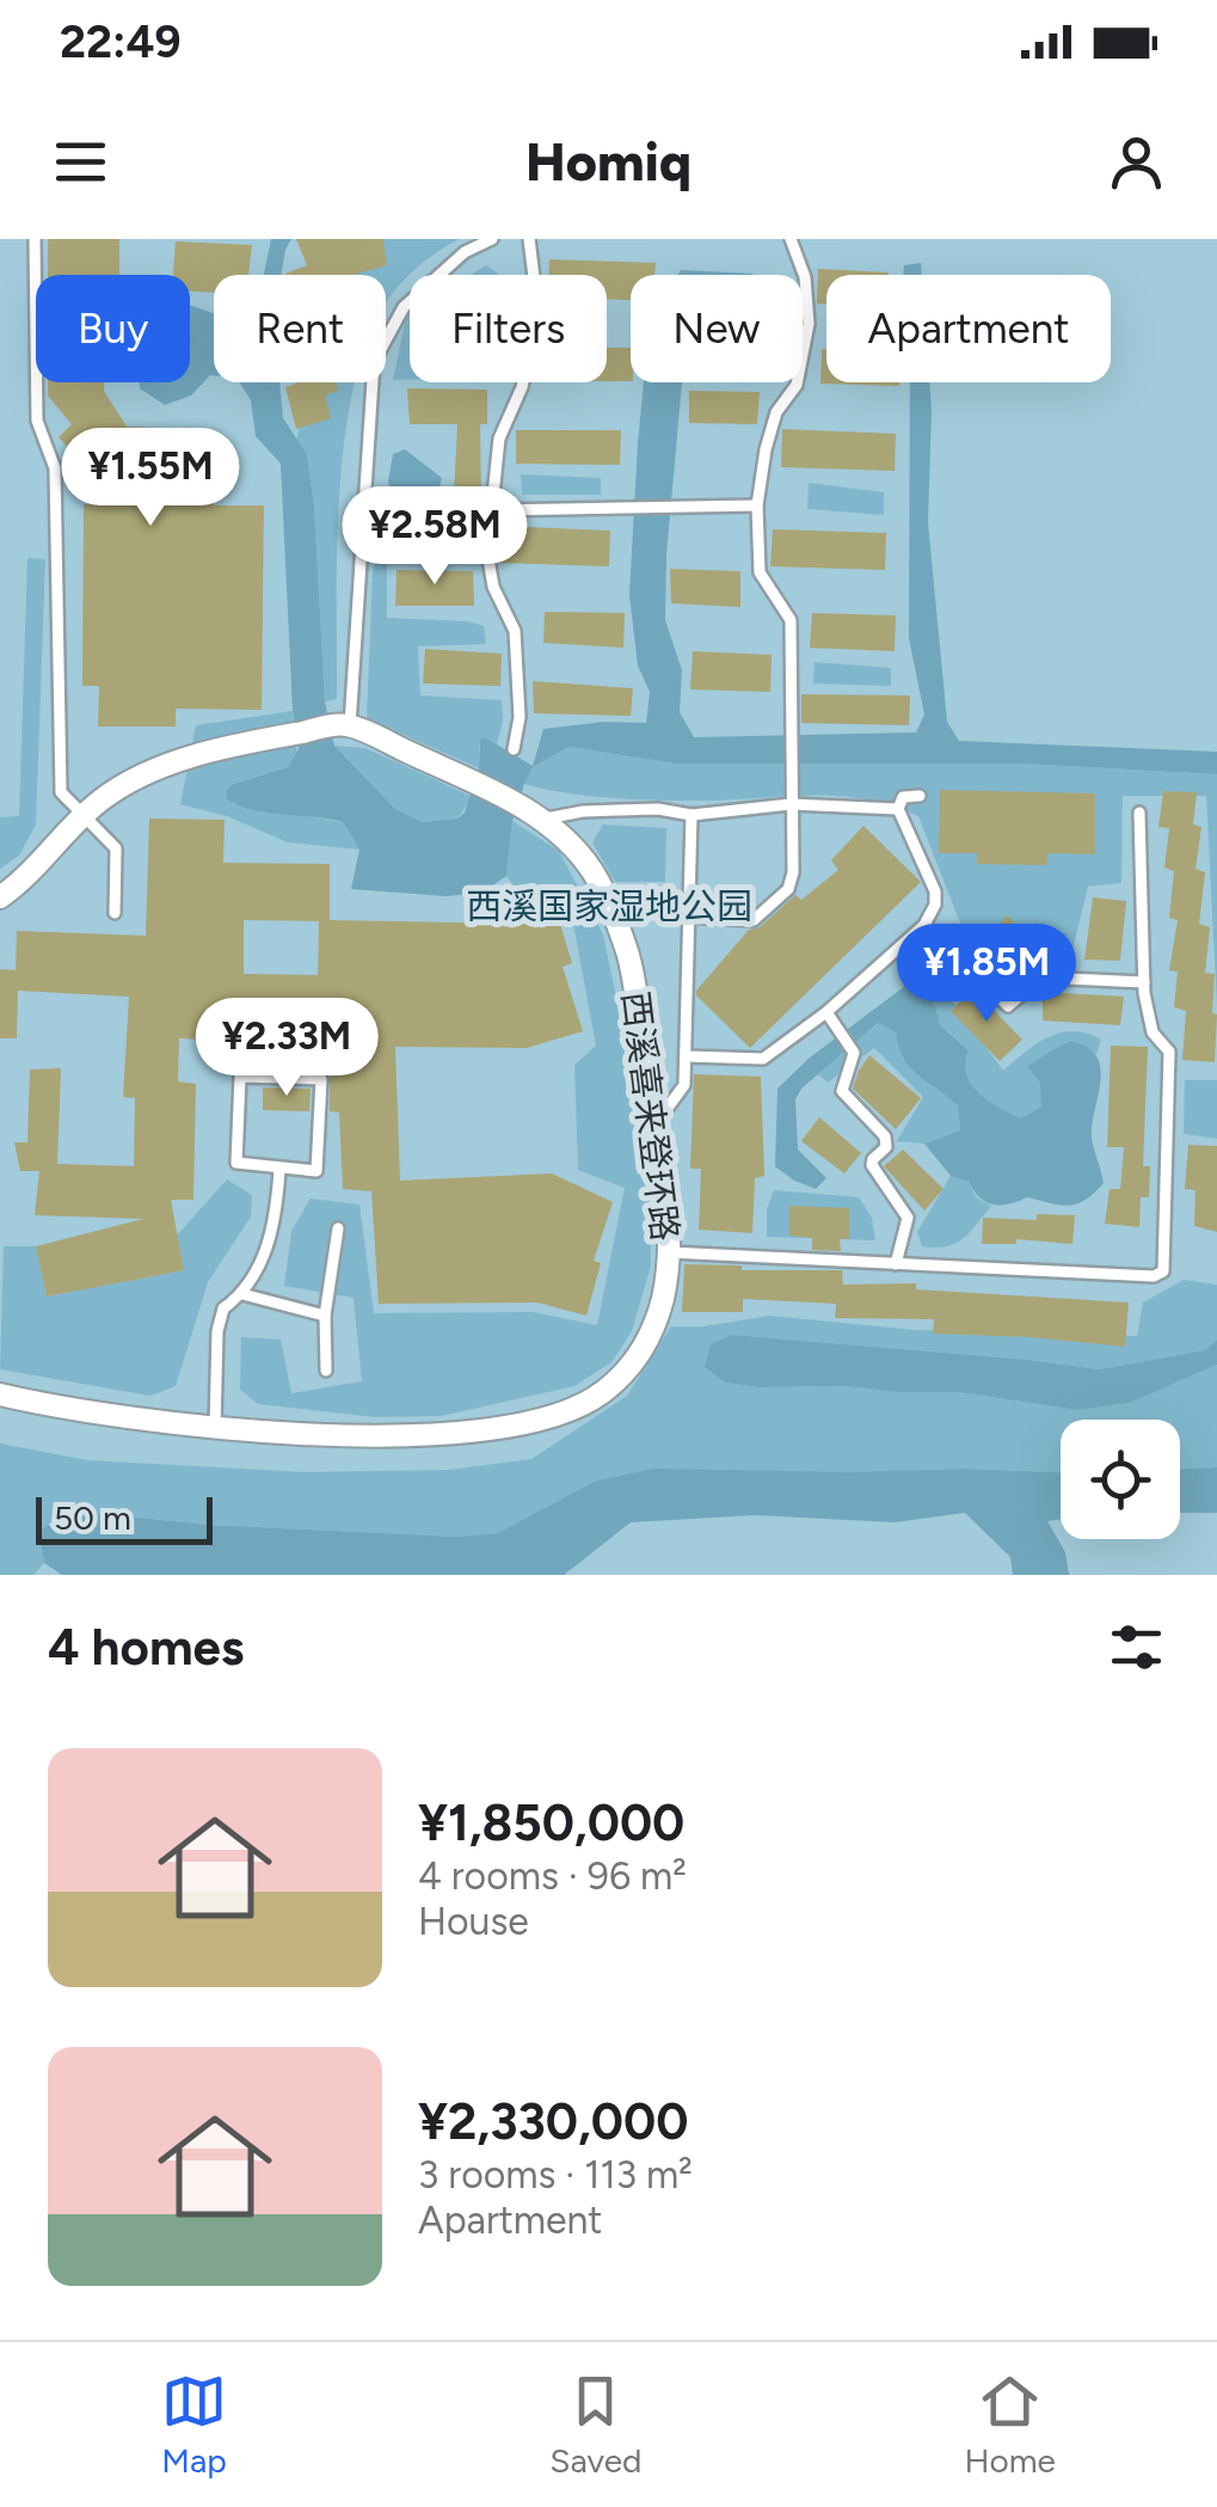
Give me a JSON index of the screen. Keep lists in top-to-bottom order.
{
  "streets": {
    "street": ["西溪喜来登环路"]
  },
  "parks": ["西溪国家湿地公园"],
  "scale_bar": "50 m",
  "page": {
    "status": "22:49",
    "header": "Homiq",
    "chip": [
      "Buy",
      "Rent",
      "Filters",
      "New",
      "Apartment"
    ],
    "price": [
      "¥1.55M",
      "¥2.58M",
      "¥1.85M",
      "¥2.33M"
    ],
    "scale": "50 m",
    "heading": "4 homes",
    "list": [
      {
        "name": "¥1,850,000",
        "note": "4 rooms · 96 m² · House"
      },
      {
        "name": "¥2,330,000",
        "note": "3 rooms · 113 m² · Apartment"
      }
    ],
    "tabs": ["Map", "Saved", "Home"]
  }
}
